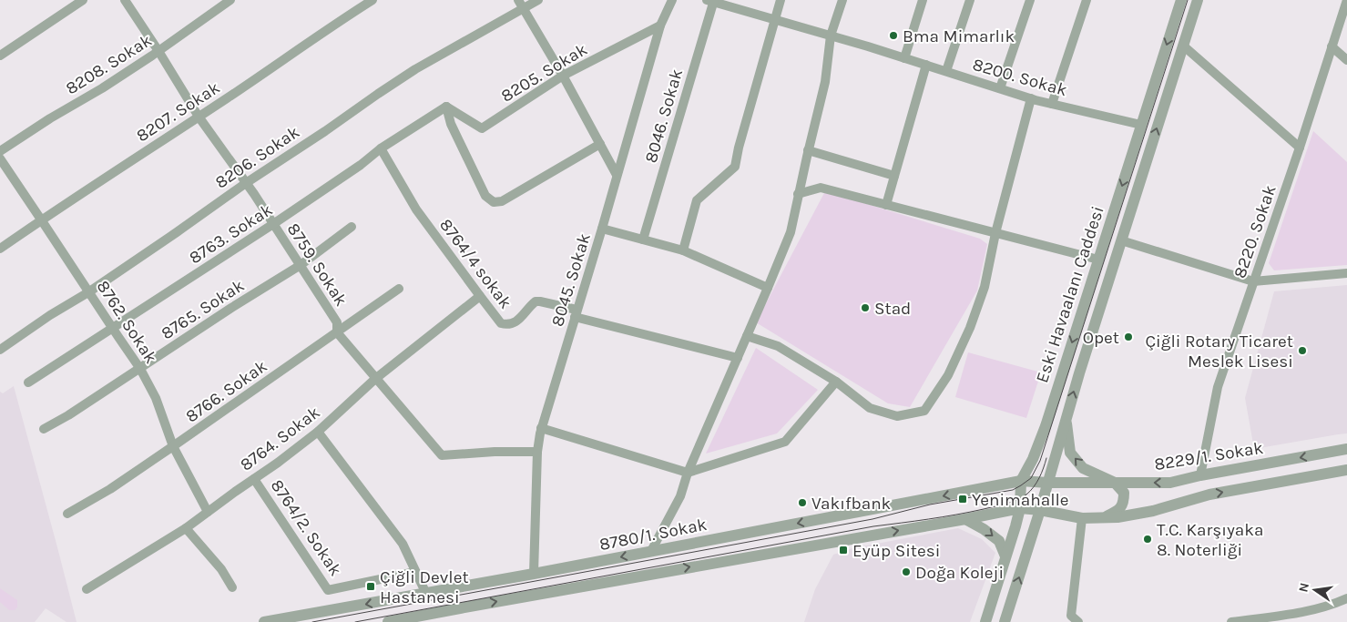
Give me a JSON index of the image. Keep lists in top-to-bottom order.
{
  "streets": {
    "street": [
      "8208. Sokak",
      "8205. Sokak",
      "8200. Sokak",
      "8207. Sokak",
      "8046. Sokak",
      "8206. Sokak",
      "8220. Sokak",
      "8763. Sokak",
      "8764/4 sokak",
      "8759. Sokak",
      "8045. Sokak",
      "Eski Havaalanı Caddesi",
      "8765. Sokak",
      "8762. Sokak",
      "8766. Sokak",
      "8764. Sokak",
      "8229/1. Sokak",
      "8764/2. Sokak",
      "8780/1. Sokak"
    ]
  },
  "crossings": [
    ["8208. Sokak", "8759. Sokak"],
    ["8205. Sokak", "8763. Sokak"],
    ["8205. Sokak", "8045. Sokak"],
    ["8200. Sokak", "8046. Sokak"],
    ["8200. Sokak", "Eski Havaalanı Caddesi"],
    ["8207. Sokak", "8759. Sokak"],
    ["8207. Sokak", "8762. Sokak"],
    ["8206. Sokak", "8759. Sokak"],
    ["8206. Sokak", "8762. Sokak"],
    ["8220. Sokak", "8229/1. Sokak"],
    ["8763. Sokak", "8764/4 sokak"],
    ["8763. Sokak", "8759. Sokak"],
    ["8763. Sokak", "8762. Sokak"],
    ["8764/4 sokak", "8045. Sokak"],
    ["8764/4 sokak", "8764. Sokak"],
    ["8759. Sokak", "8045. Sokak"],
    ["8759. Sokak", "8765. Sokak"],
    ["8759. Sokak", "8766. Sokak"],
    ["8759. Sokak", "8764. Sokak"],
    ["8045. Sokak", "8780/1. Sokak"],
    ["Eski Havaalanı Caddesi", "8229/1. Sokak"],
    ["Eski Havaalanı Caddesi", "8780/1. Sokak"],
    ["8765. Sokak", "8762. Sokak"],
    ["8762. Sokak", "8766. Sokak"],
    ["8762. Sokak", "8764. Sokak"],
    ["8764. Sokak", "8764/2. Sokak"],
    ["8229/1. Sokak", "8780/1. Sokak"]
  ],
  "places": {
    "other": [
      "Bma Mimarlık",
      "Stad",
      "Opet",
      "Çiğli Rotary Ticaret Meslek Lisesi",
      "Vakıfbank",
      "T.C. Karşıyaka 8. Noterliği",
      "Doğa Koleji"
    ],
    "transit": ["Yenimahalle", "Eyüp Sitesi", "Çiğli Devlet Hastanesi"]
  },
  "north": "left"
}
